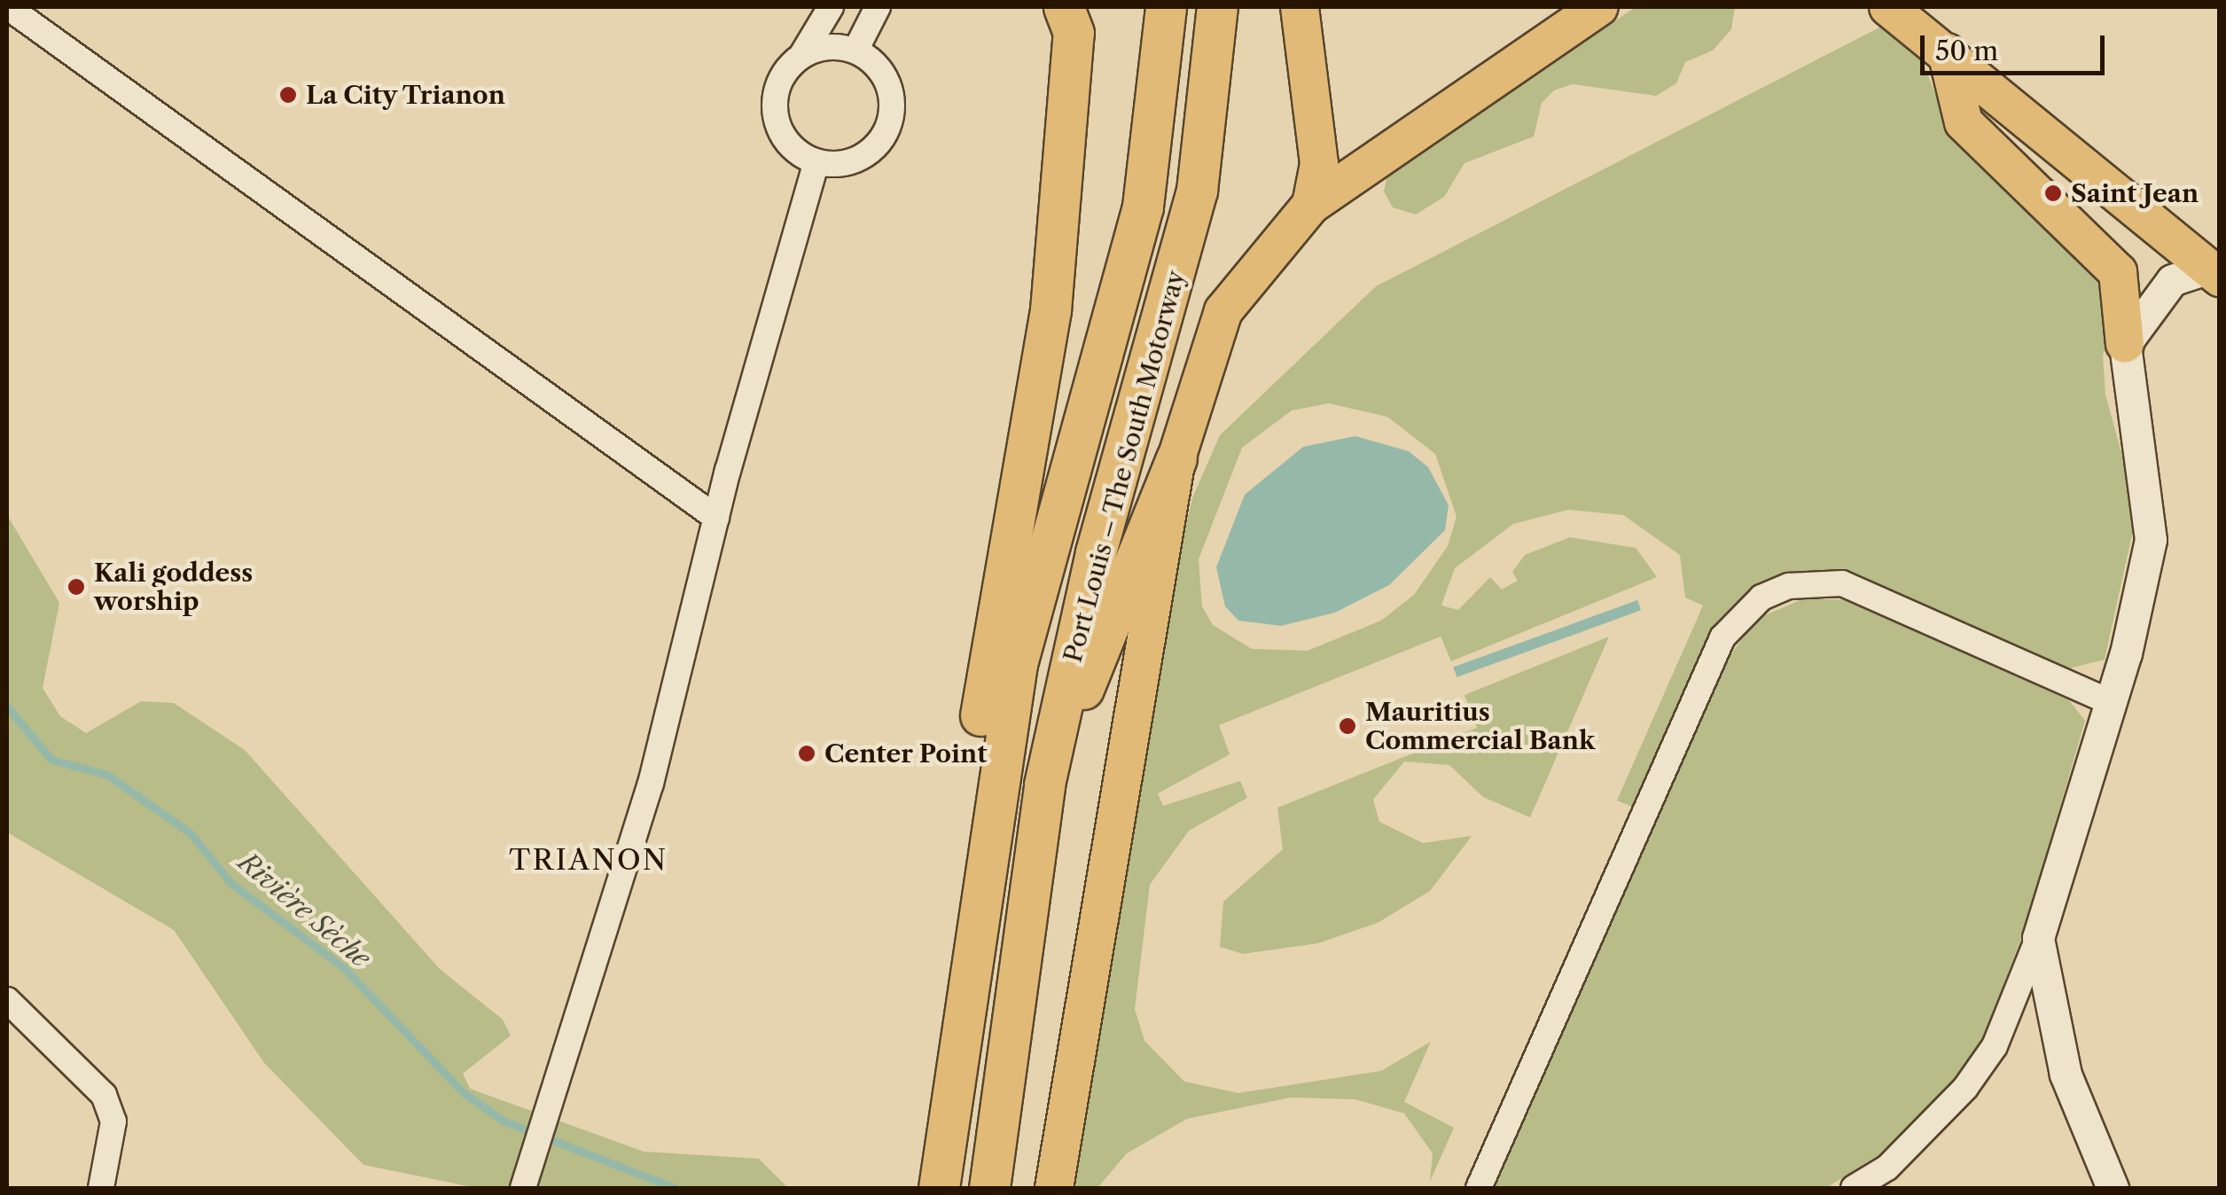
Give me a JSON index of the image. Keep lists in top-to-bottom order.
{
  "streets": {
    "highway": ["Port Louis – The South Motorway"]
  },
  "districts": ["TRIANON"],
  "water": ["Rivière Sèche"],
  "places": [
    "La City Trianon",
    "Saint Jean",
    "Kali goddess worship",
    "Mauritius Commercial Bank",
    "Center Point"
  ],
  "scale_bar": "50 m"
}
